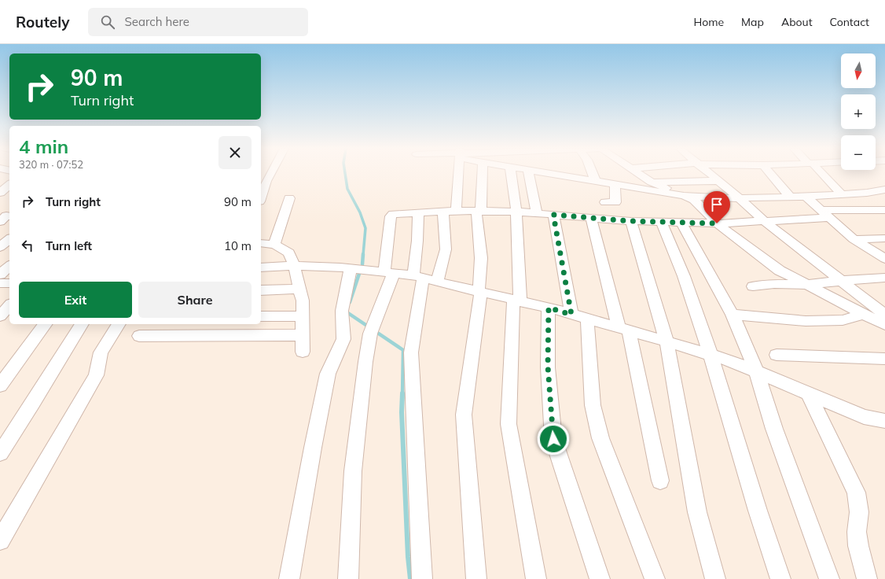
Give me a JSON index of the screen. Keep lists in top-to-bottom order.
{
  "north": "bottom",
  "page": {
    "header": "Routely",
    "search": "Search here",
    "nav": [
      "Home",
      "Map",
      "About",
      "Contact"
    ],
    "map_buttons": ["+", "−"],
    "turn": ["90 m", "Turn right"],
    "heading": ["4 min", "320 m · 07:52"],
    "list": [
      {
        "name": "Turn right",
        "value": "90 m"
      },
      {
        "name": "Turn left",
        "value": "10 m"
      }
    ],
    "buttons": ["Exit", "Share"]
  }
}
